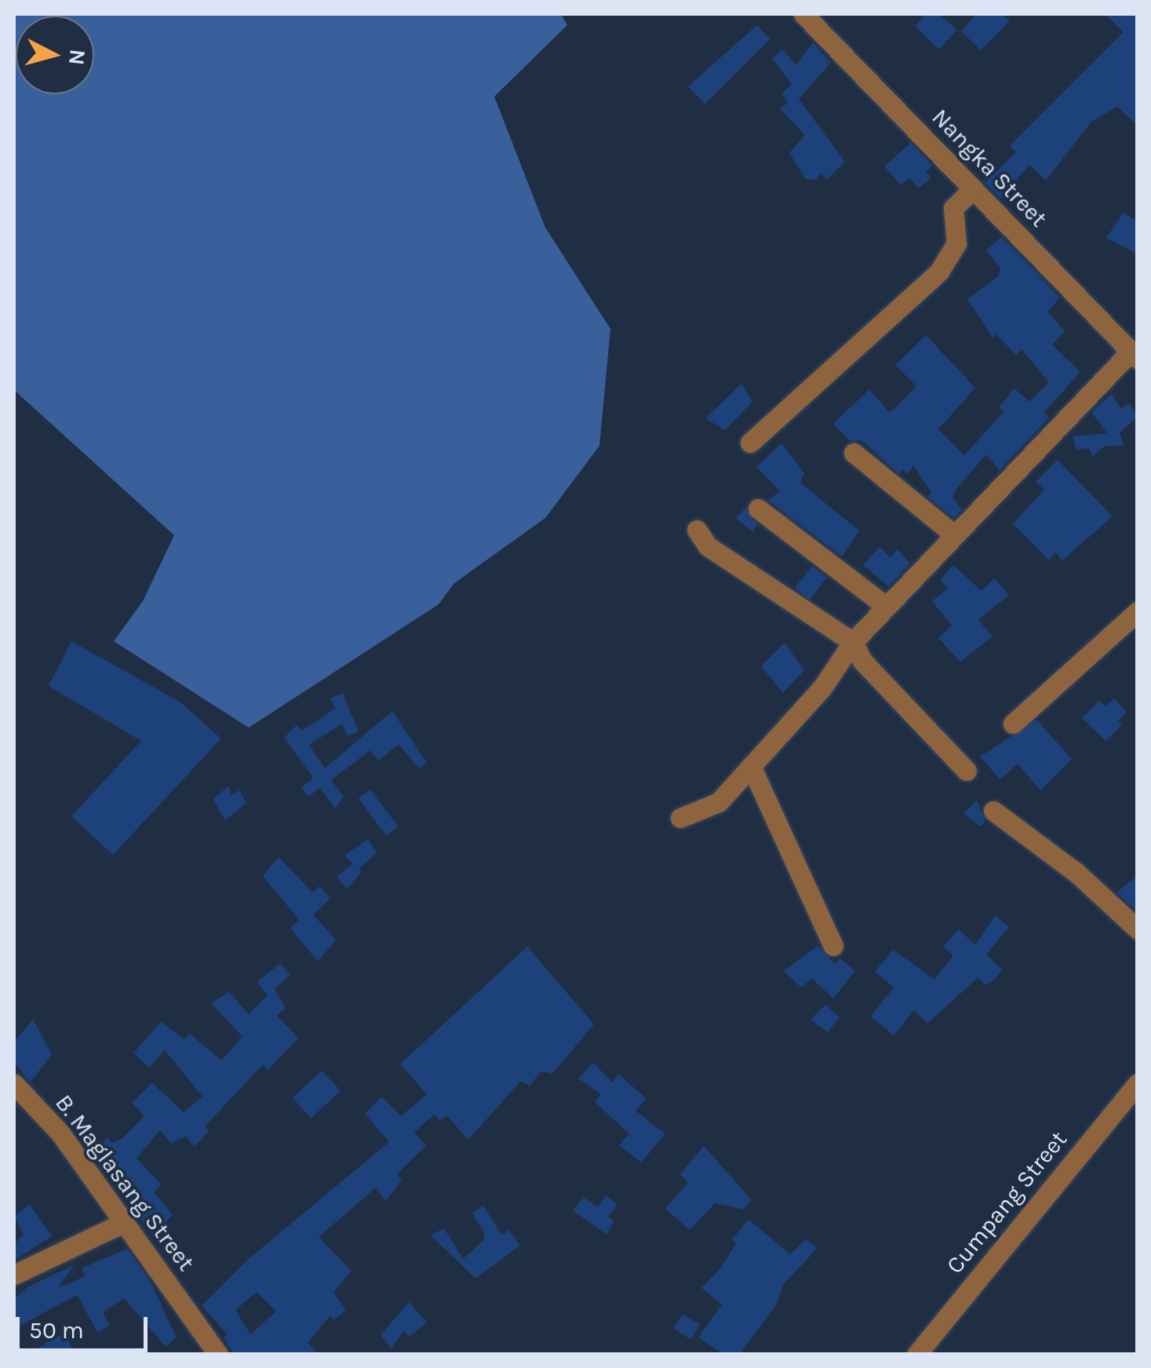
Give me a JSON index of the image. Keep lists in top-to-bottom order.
{
  "streets": {
    "street": ["Nangka Street", "B. Maglasang Street", "Cumpang Street"]
  },
  "scale_bar": "50 m",
  "north": "right"
}
